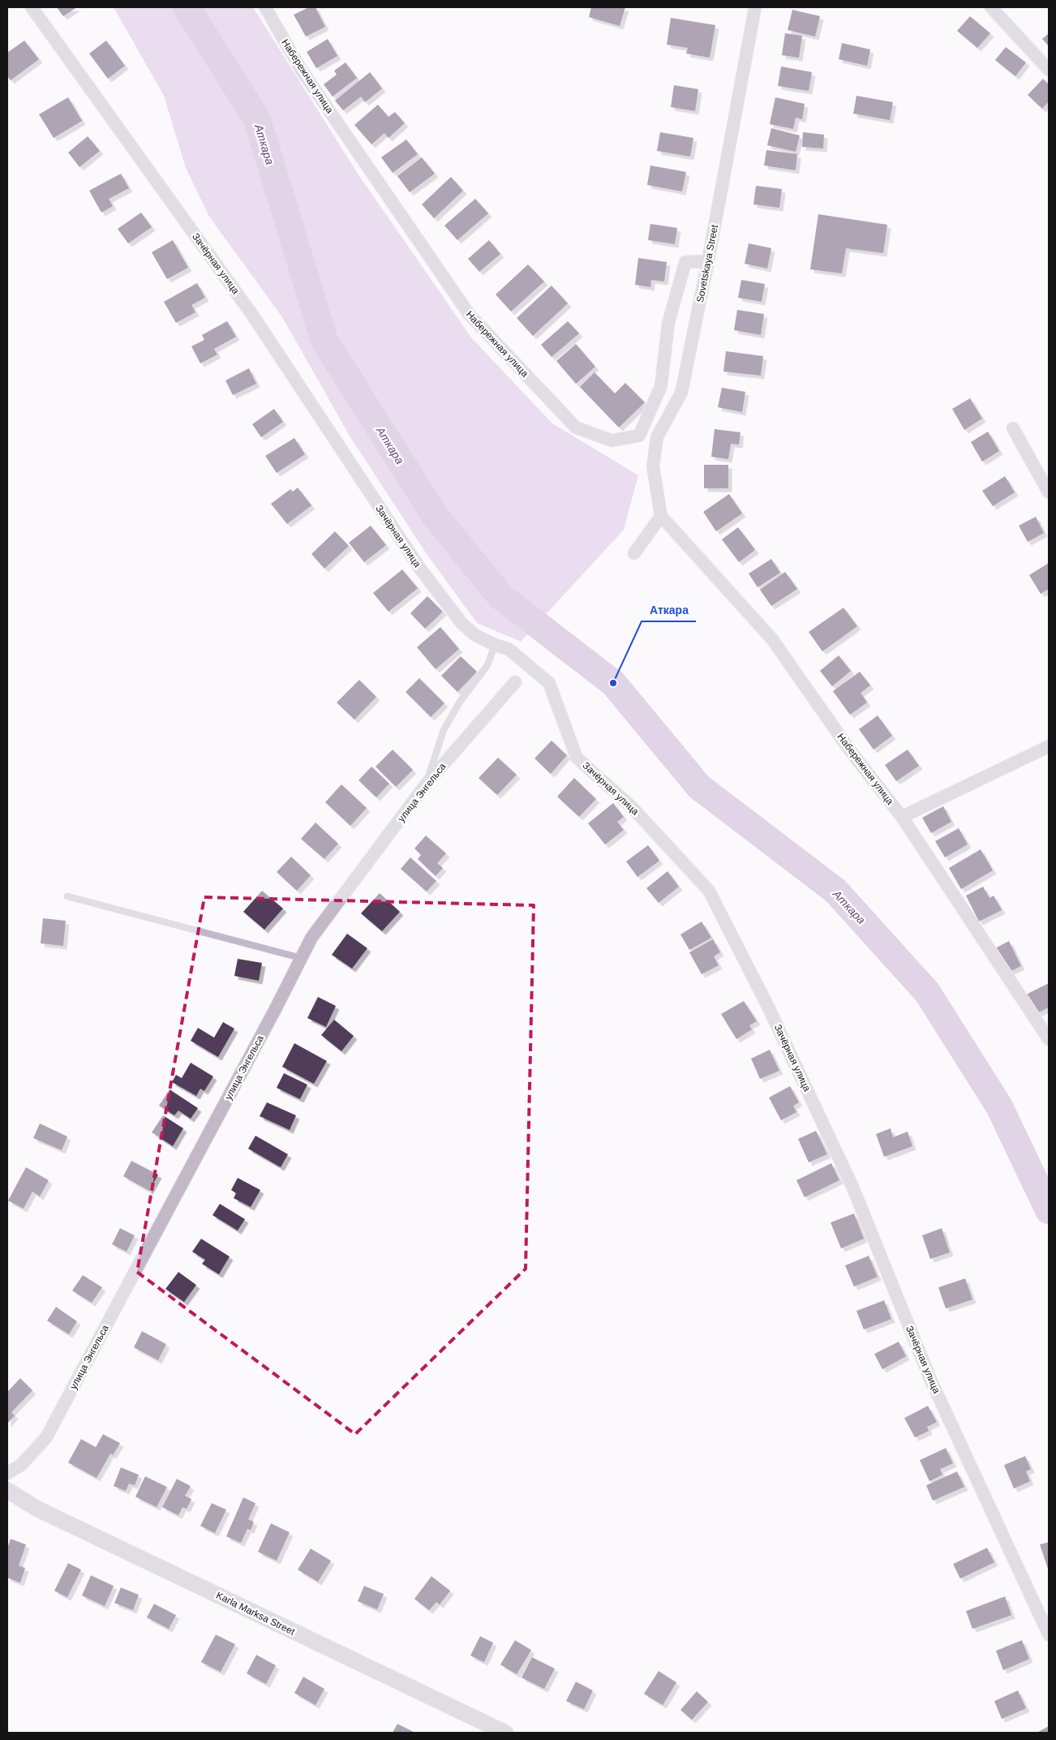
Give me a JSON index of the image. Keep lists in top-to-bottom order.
{
  "streets": {
    "street": [
      "Набережная улица",
      "Зачёрная улица",
      "Sovetskaya Street",
      "улица Энгельса",
      "Karla Marksa Street"
    ]
  },
  "crossings": [
    ["Набережная улица", "Sovetskaya Street"]
  ],
  "water": ["Аткара"],
  "places": ["Аткара"]
}
